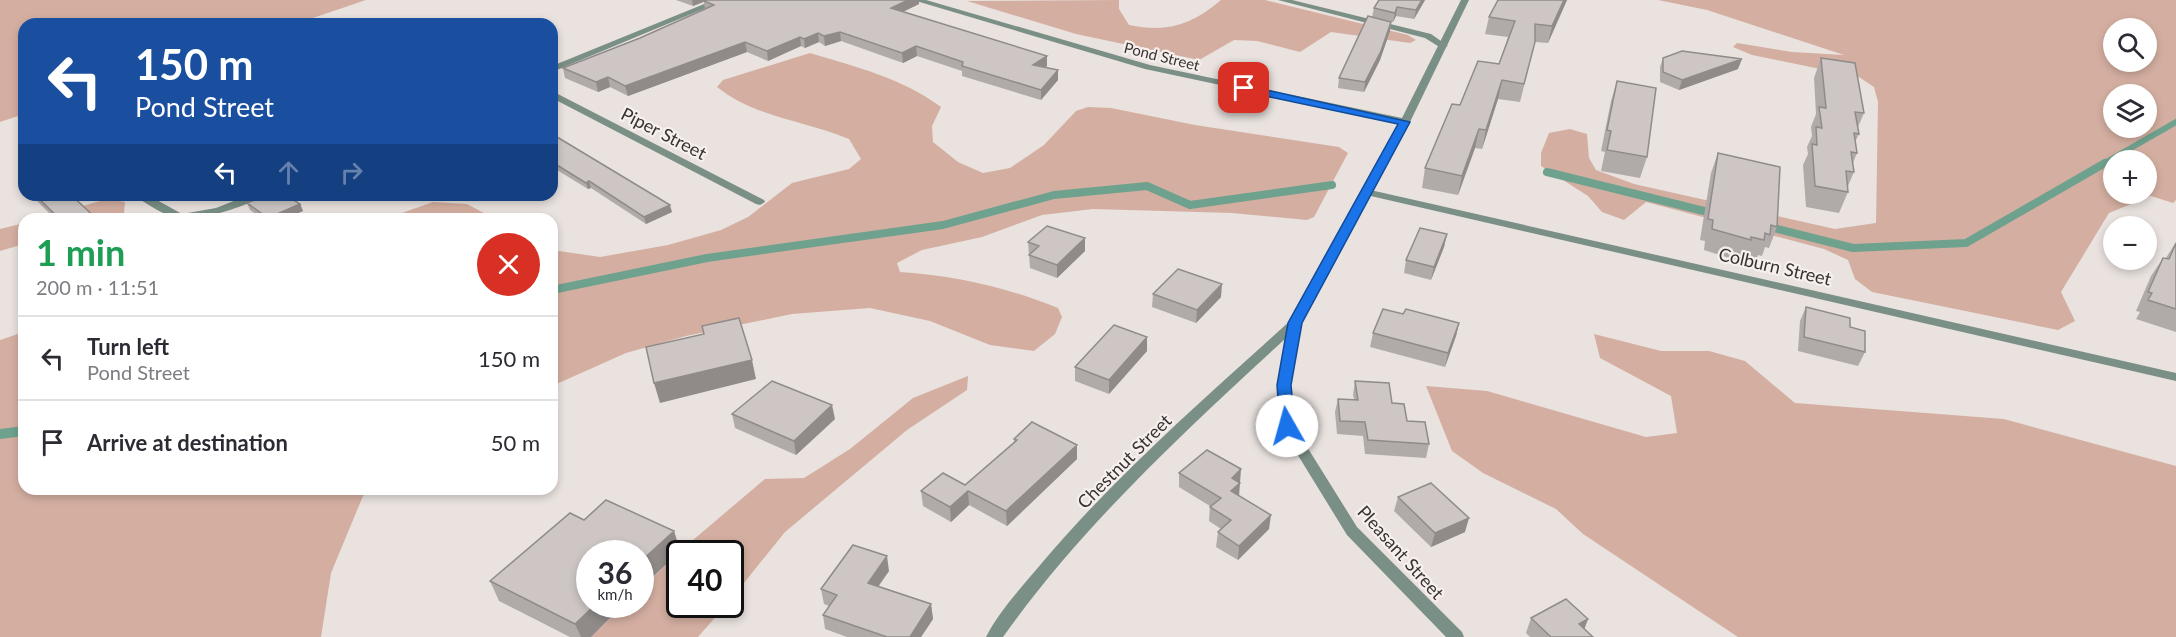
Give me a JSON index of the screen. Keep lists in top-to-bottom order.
{
  "streets": {
    "street": [
      "Pond Street",
      "Piper Street",
      "Colburn Street",
      "Chestnut Street",
      "Pleasant Street"
    ]
  },
  "crossings": [
    ["Pond Street", "Pleasant Street"],
    ["Colburn Street", "Pleasant Street"],
    ["Chestnut Street", "Pleasant Street"]
  ],
  "page": {
    "map_buttons": ["+", "−"],
    "turn": ["150 m", "Pond Street"],
    "heading": ["1 min", "200 m · 11:51"],
    "list": [
      {
        "name": "Turn left",
        "note": "Pond Street",
        "value": "150 m"
      },
      {
        "name": "Arrive at destination",
        "value": "50 m"
      }
    ],
    "speed": "36 km/h",
    "limit": "40"
  }
}
